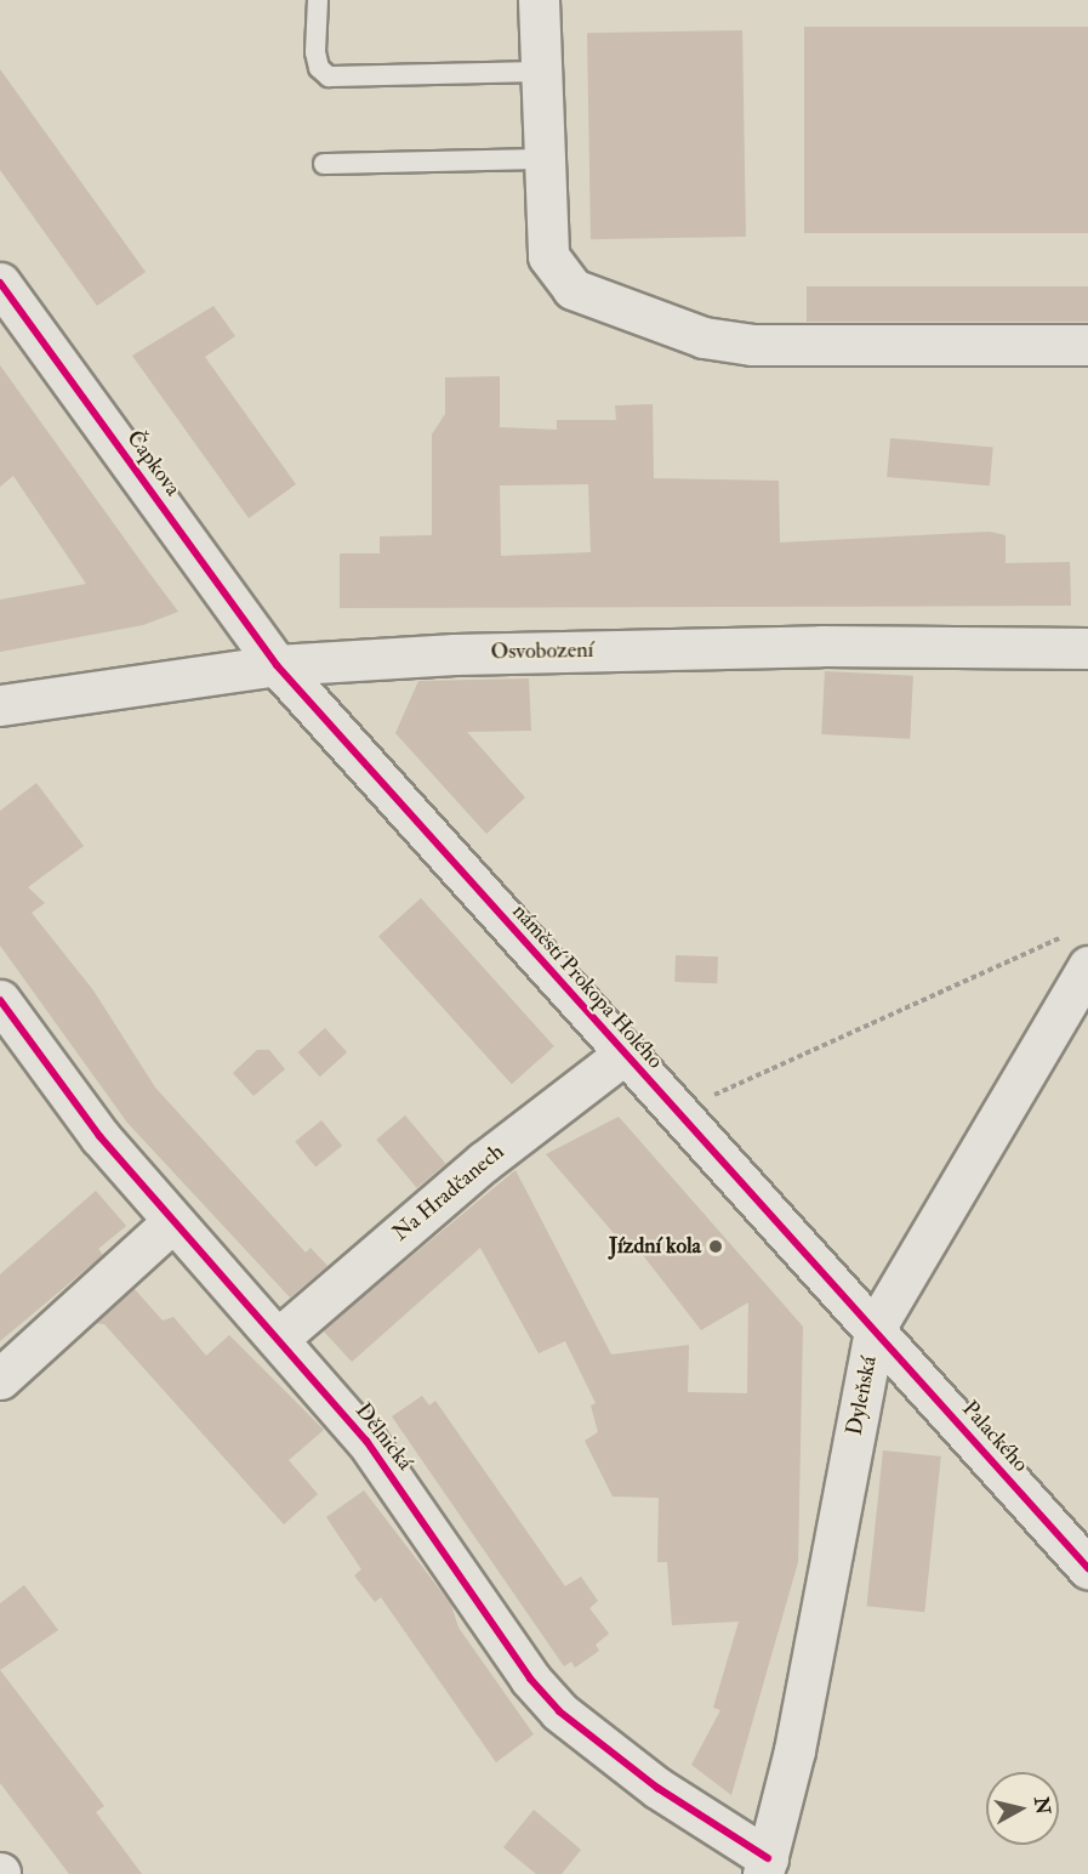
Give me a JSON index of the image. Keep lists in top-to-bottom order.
{
  "streets": {
    "street": [
      "Čapkova",
      "Osvobození",
      "náměstí Prokopa Holého",
      "Na Hradčanech",
      "Dyleňská",
      "Dělnická",
      "Palackého"
    ]
  },
  "crossings": [
    ["Čapkova", "Osvobození"],
    ["Čapkova", "náměstí Prokopa Holého"],
    ["Osvobození", "náměstí Prokopa Holého"],
    ["náměstí Prokopa Holého", "Na Hradčanech"],
    ["náměstí Prokopa Holého", "Dyleňská"],
    ["náměstí Prokopa Holého", "Palackého"],
    ["Na Hradčanech", "Dělnická"],
    ["Dyleňská", "Dělnická"],
    ["Dyleňská", "Palackého"]
  ],
  "places": ["Jízdní kola"],
  "north": "right"
}
